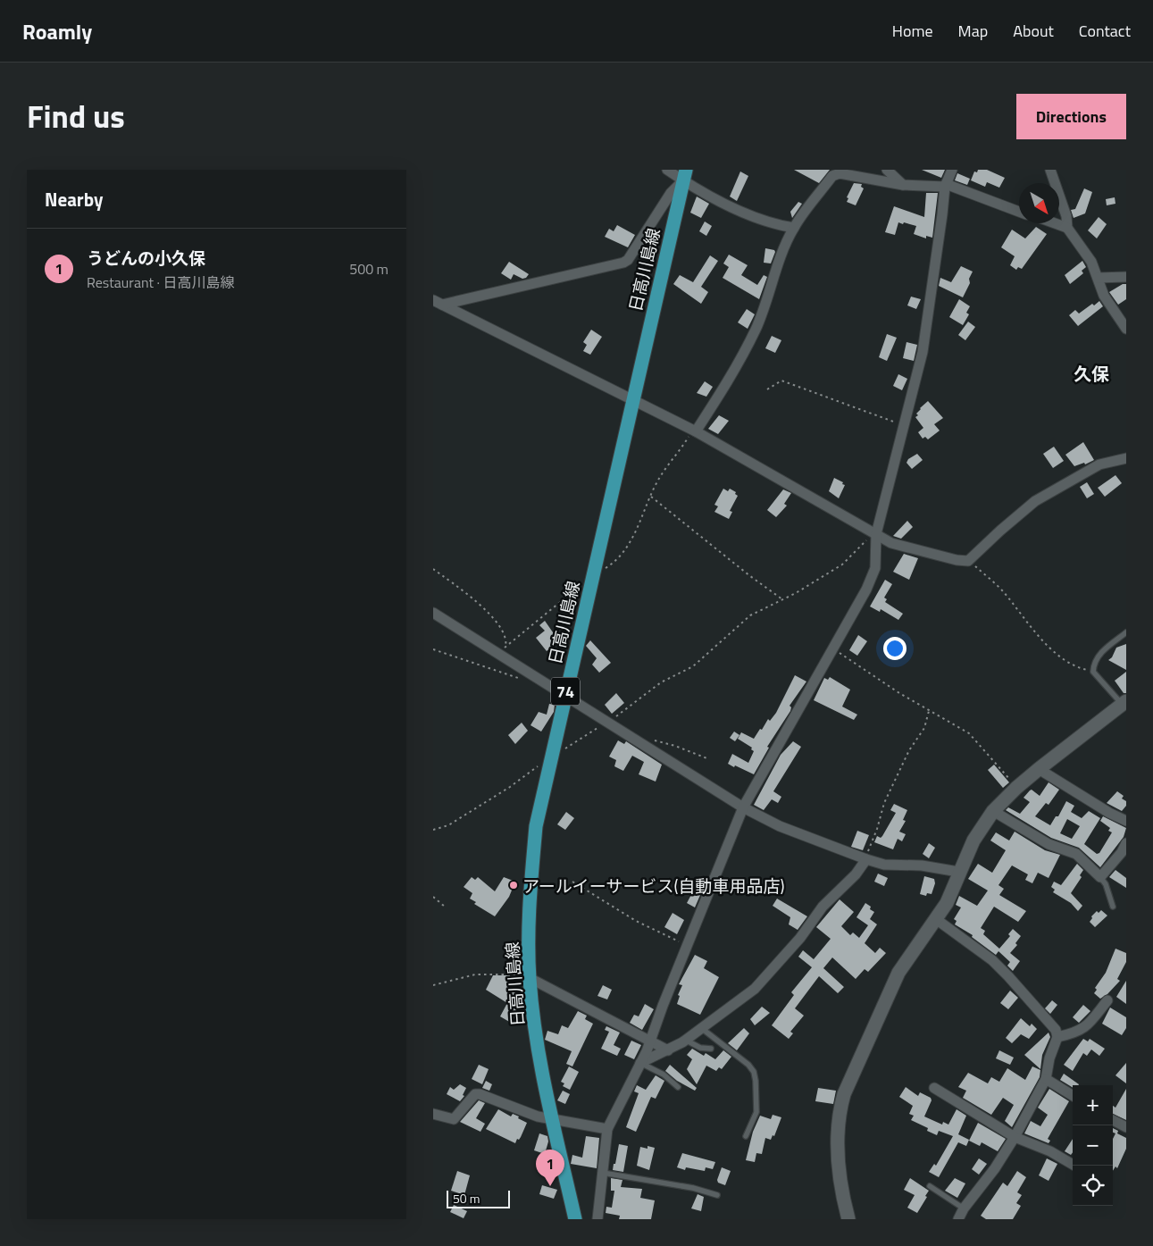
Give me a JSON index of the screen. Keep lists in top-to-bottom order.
{
  "streets": {
    "main road": ["日高川島線", "74"]
  },
  "districts": ["久保"],
  "places": ["アールイーサービス(自動車用品店)"],
  "scale_bar": "50 m",
  "north": "bottom right",
  "page": {
    "header": "Roamly",
    "nav": [
      "Home",
      "Map",
      "About",
      "Contact"
    ],
    "title": "Find us",
    "buttons": "Directions",
    "heading": "Nearby",
    "list": [
      {
        "mark": "1",
        "name": "うどんの小久保",
        "note": "Restaurant · 日高川島線",
        "value": "500 m"
      }
    ],
    "map_buttons": ["+", "−"],
    "pins": "1",
    "scale": "50 m"
  }
}
